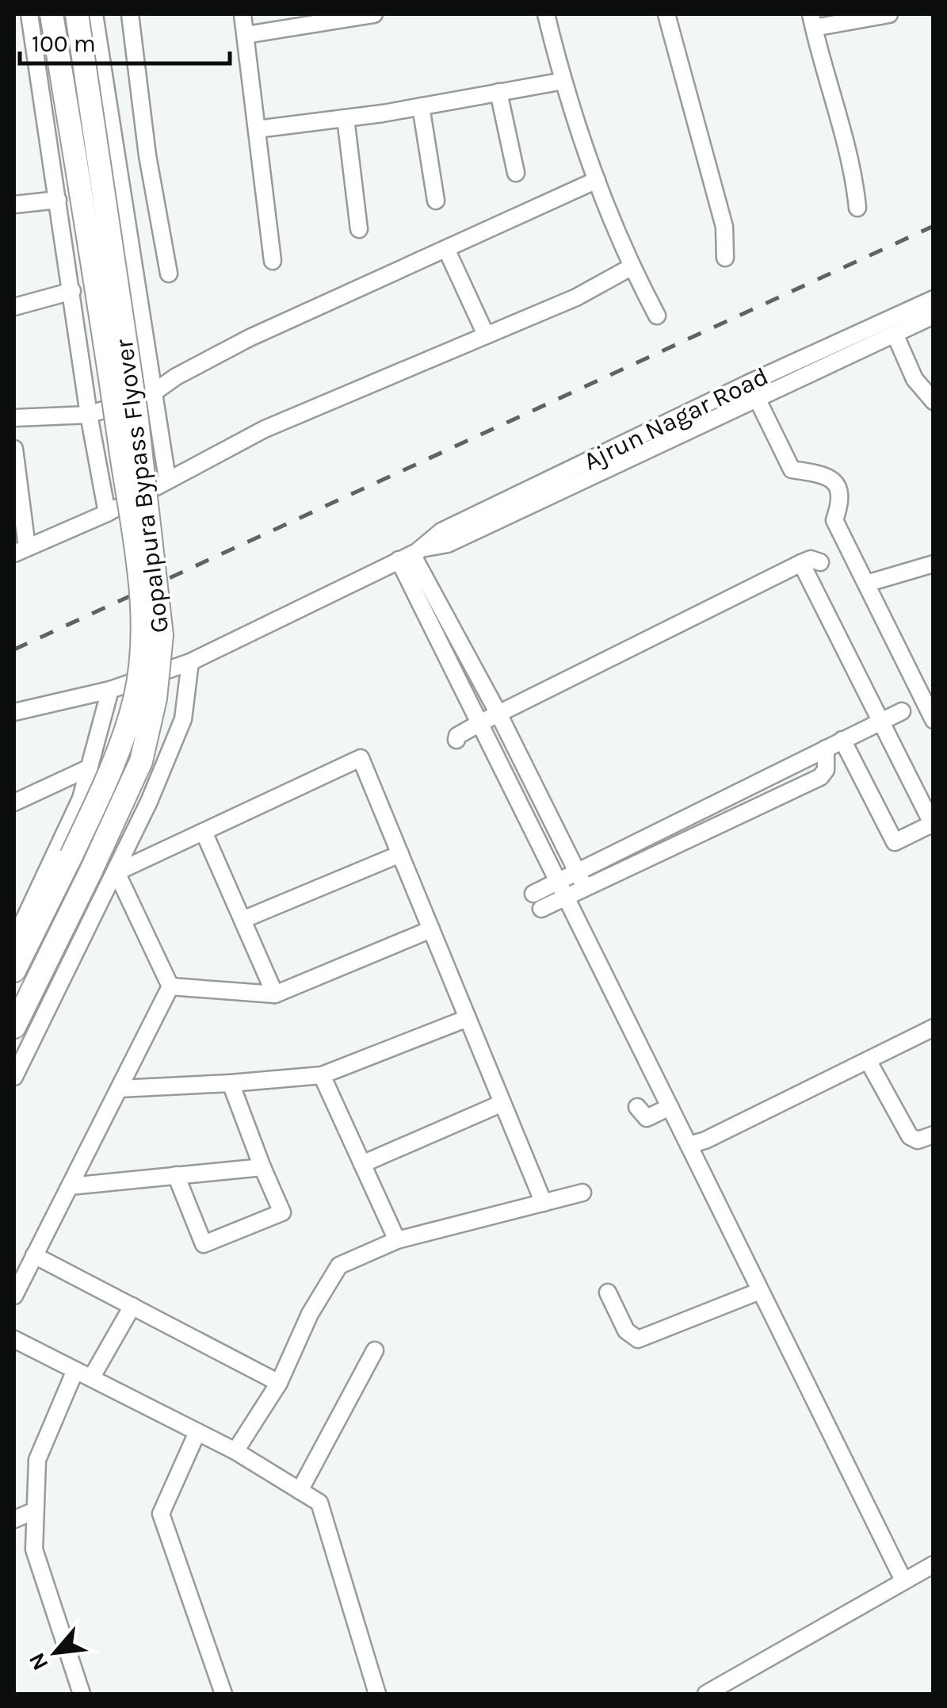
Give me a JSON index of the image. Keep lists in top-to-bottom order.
{
  "streets": {
    "main road": ["Gopalpura Bypass Flyover"],
    "street": ["Ajrun Nagar Road"]
  },
  "scale_bar": "100 m",
  "north": "bottom left"
}
